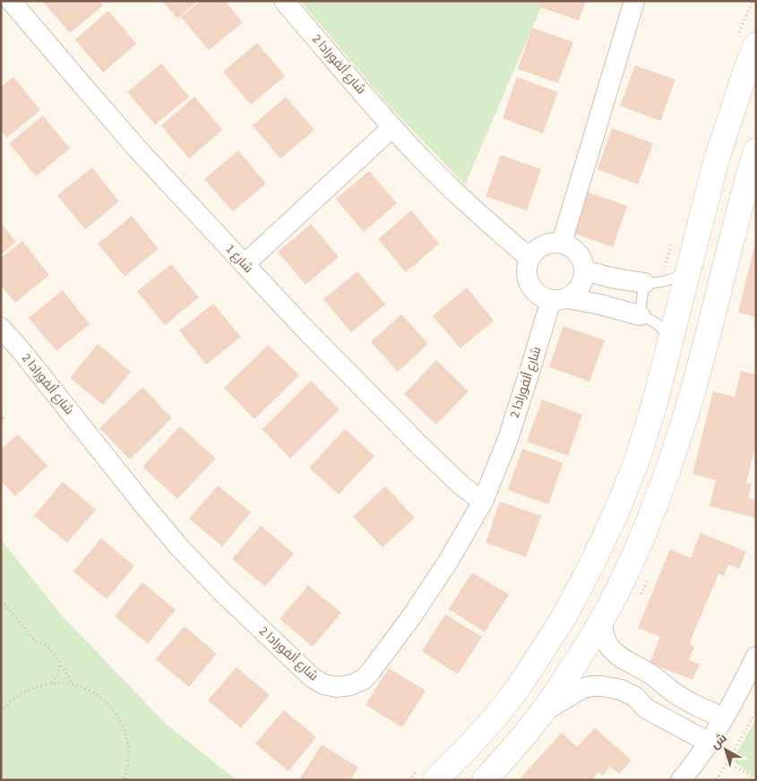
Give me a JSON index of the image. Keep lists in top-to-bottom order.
{
  "streets": {
    "street": ["شارع ألفورادا 2", "شارع 1"]
  },
  "crossings": [
    ["شارع ألفورادا 2", "شارع 1"]
  ],
  "north": "top left"
}
